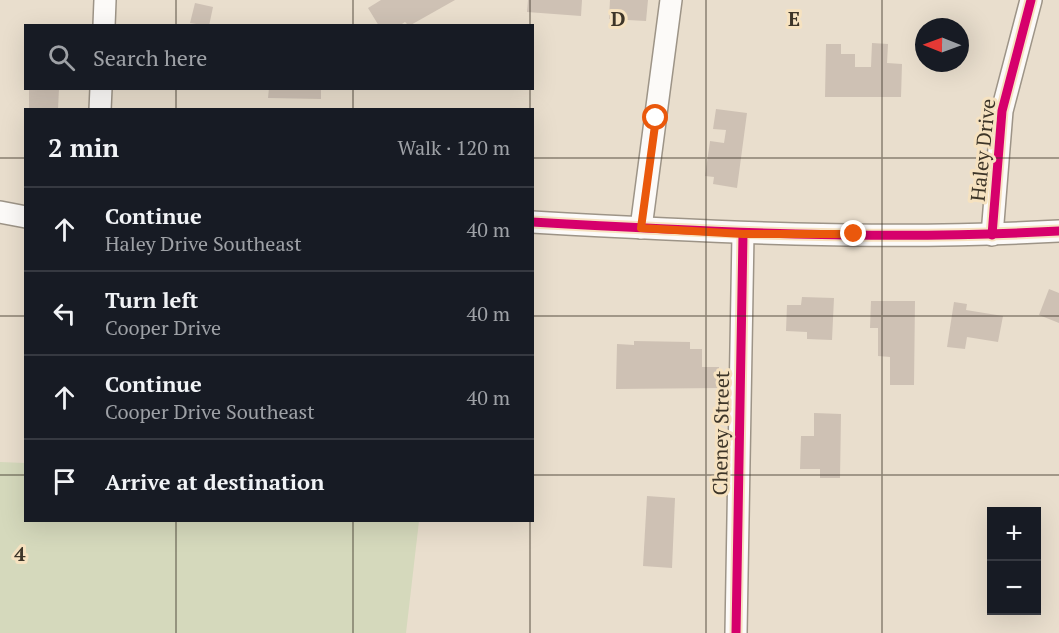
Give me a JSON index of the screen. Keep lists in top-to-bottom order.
{
  "streets": {
    "street": ["Haley Drive", "Cheney Street"]
  },
  "north": "left",
  "page": {
    "search": "Search here",
    "heading": ["2 min", "Walk · 120 m"],
    "list": [
      ["Continue", "Haley Drive Southeast", "40 m"],
      ["Turn left", "Cooper Drive", "40 m"],
      ["Continue", "Cooper Drive Southeast", "40 m"],
      "Arrive at destination"
    ],
    "map_buttons": ["+", "−"]
  },
  "grid": {
    "columns": ["D", "E"],
    "rows": ["4"]
  }
}
